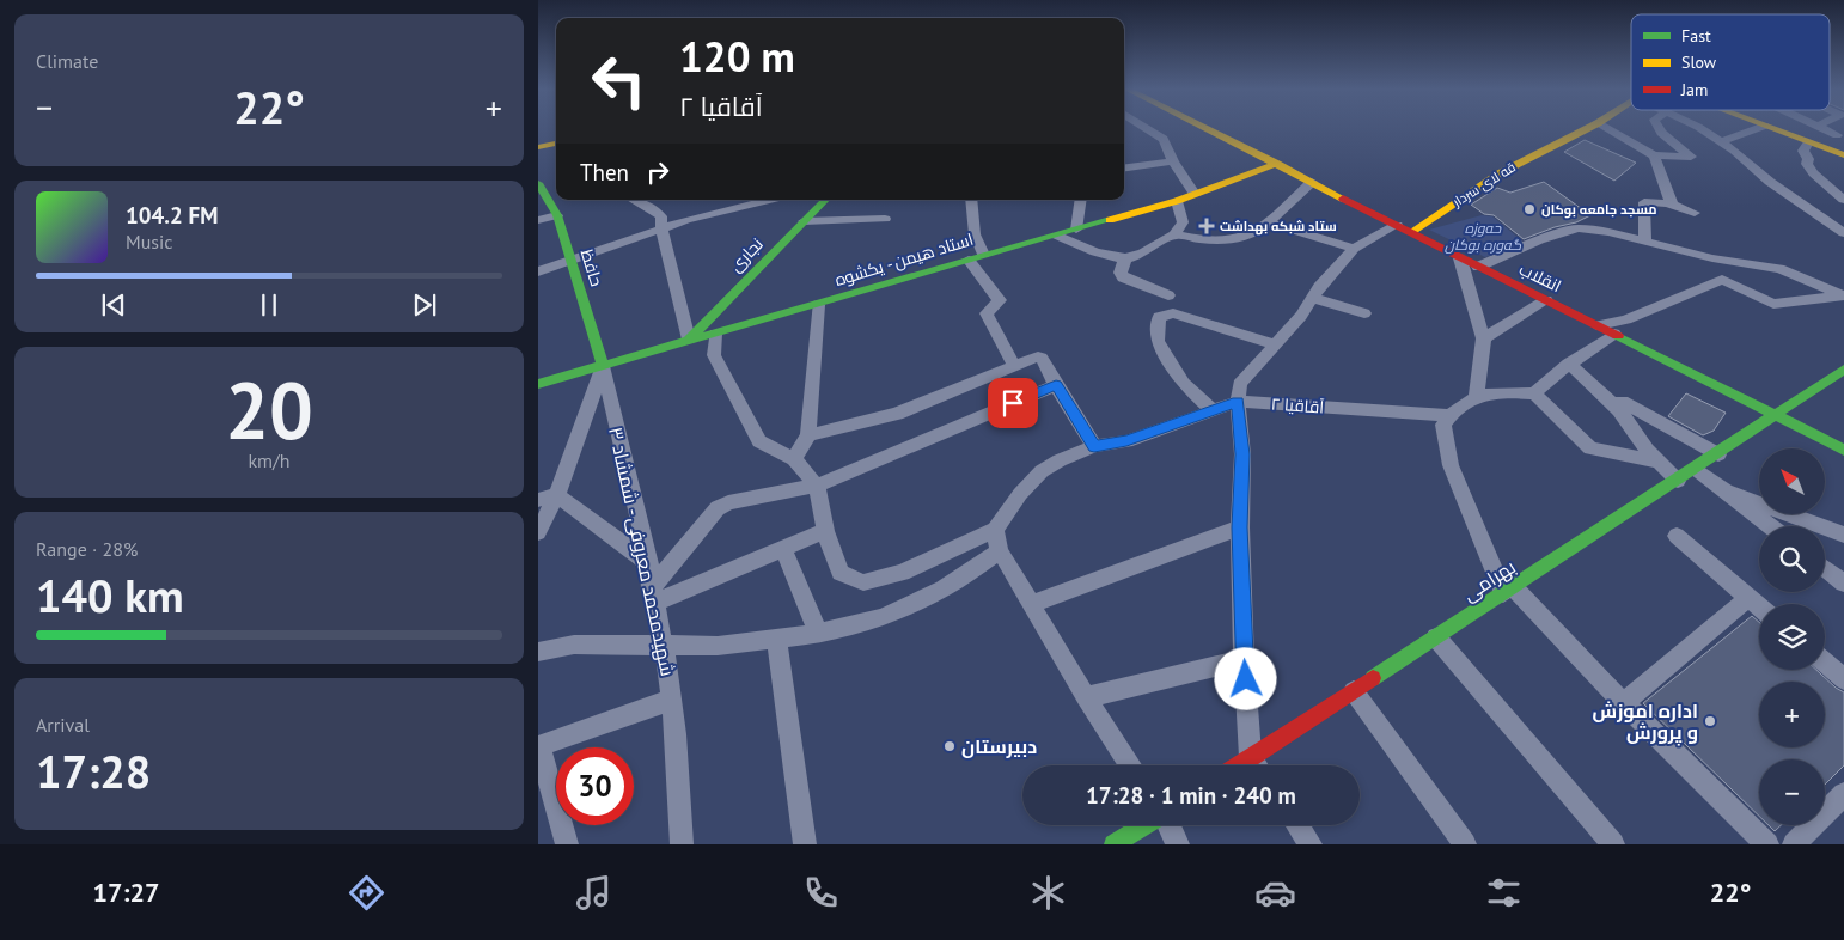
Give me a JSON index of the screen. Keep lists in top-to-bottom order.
{
  "streets": {
    "street": [
      "قه لای سردار",
      "نجاری",
      "استاد هیمن - یکشوه",
      "حافظ",
      "انقلاب",
      "آقاقیا ۲",
      "شهیدمحمد معروفی - شمشاد ۳",
      "بهرامی"
    ]
  },
  "crossings": [
    ["قه لای سردار", "انقلاب"],
    ["نجاری", "استاد هیمن - یکشوه"],
    ["استاد هیمن - یکشوه", "حافظ"],
    ["استاد هیمن - یکشوه", "انقلاب"],
    ["استاد هیمن - یکشوه", "شهیدمحمد معروفی - شمشاد ۳"],
    ["حافظ", "شهیدمحمد معروفی - شمشاد ۳"],
    ["انقلاب", "بهرامی"]
  ],
  "water": ["حه‌وزه گه‌وره بوکان"],
  "places": {
    "other": ["مسجد جامعه بوکان", "اداره اموزش و پرورش", "دبیرستان"],
    "health": ["ستاد شبکه بهداشت"]
  },
  "legend": ["Fast", "Slow", "Jam"],
  "north": "top left",
  "page": {
    "tile": [
      "Climate",
      ["20", "km/h"],
      ["Range · 28%", "140 km"],
      ["Arrival", "17:28"]
    ],
    "turn": ["120 m", "آقاقیا ۲"],
    "heat": ["−", "22°", "+"],
    "then": "Then",
    "song": ["104.2 FM", "Music"],
    "map_buttons": ["+", "−"],
    "limit": "30",
    "trip": "17:28 · 1 min · 240 m",
    "tabs": ["17:27", "22°"]
  }
}
